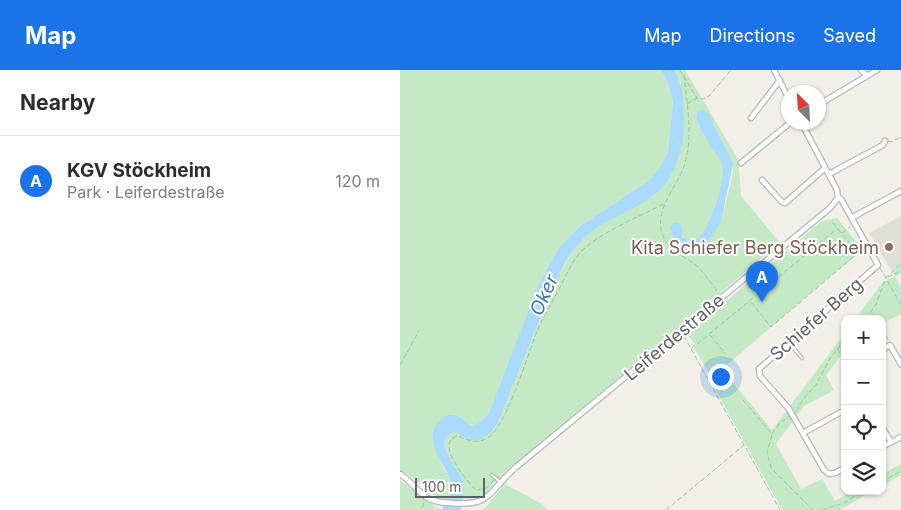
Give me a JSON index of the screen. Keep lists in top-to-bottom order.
{
  "streets": {
    "street": ["Schiefer Berg", "Leiferdestraße"]
  },
  "crossings": [
    ["Schiefer Berg", "Leiferdestraße"]
  ],
  "water": ["Oker"],
  "places": ["Kita Schiefer Berg Stöckheim"],
  "scale_bar": "100 m",
  "north": "top left",
  "page": {
    "header": "Map",
    "nav": ["Map", "Directions", "Saved"],
    "heading": "Nearby",
    "list": [
      {
        "mark": "A",
        "name": "KGV Stöckheim",
        "note": "Park · Leiferdestraße",
        "value": "120 m"
      }
    ],
    "pins": "A",
    "map_buttons": ["+", "−"],
    "scale": "100 m"
  }
}
